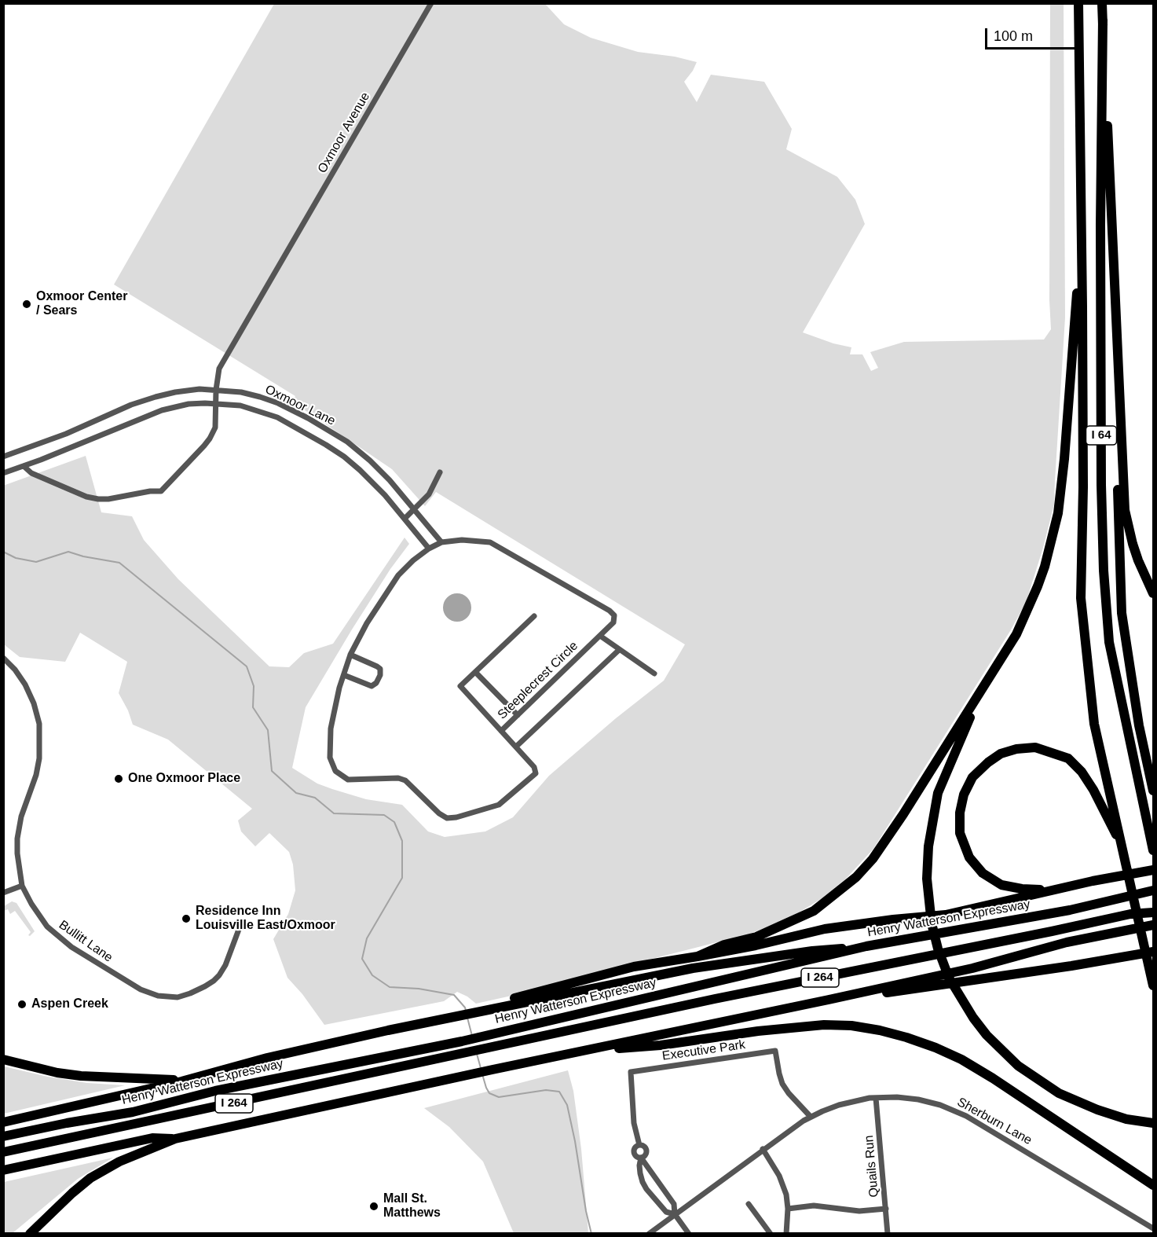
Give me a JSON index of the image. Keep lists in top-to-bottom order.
{
  "streets": {
    "highway": ["I 64", "Henry Watterson Expressway", "I 264"],
    "street": [
      "Oxmoor Avenue",
      "Oxmoor Lane",
      "Steeplecrest Circle",
      "Bullitt Lane",
      "Executive Park",
      "Sherburn Lane",
      "Quails Run"
    ]
  },
  "crossings": [
    ["Oxmoor Avenue", "Oxmoor Lane"],
    ["Oxmoor Lane", "Steeplecrest Circle"],
    ["Executive Park", "Sherburn Lane"],
    ["Sherburn Lane", "Quails Run"]
  ],
  "places": [
    "Oxmoor Center / Sears",
    "One Oxmoor Place",
    "Residence Inn Louisville East/Oxmoor",
    "Aspen Creek",
    "Mall St. Matthews"
  ],
  "scale_bar": "100 m"
}
